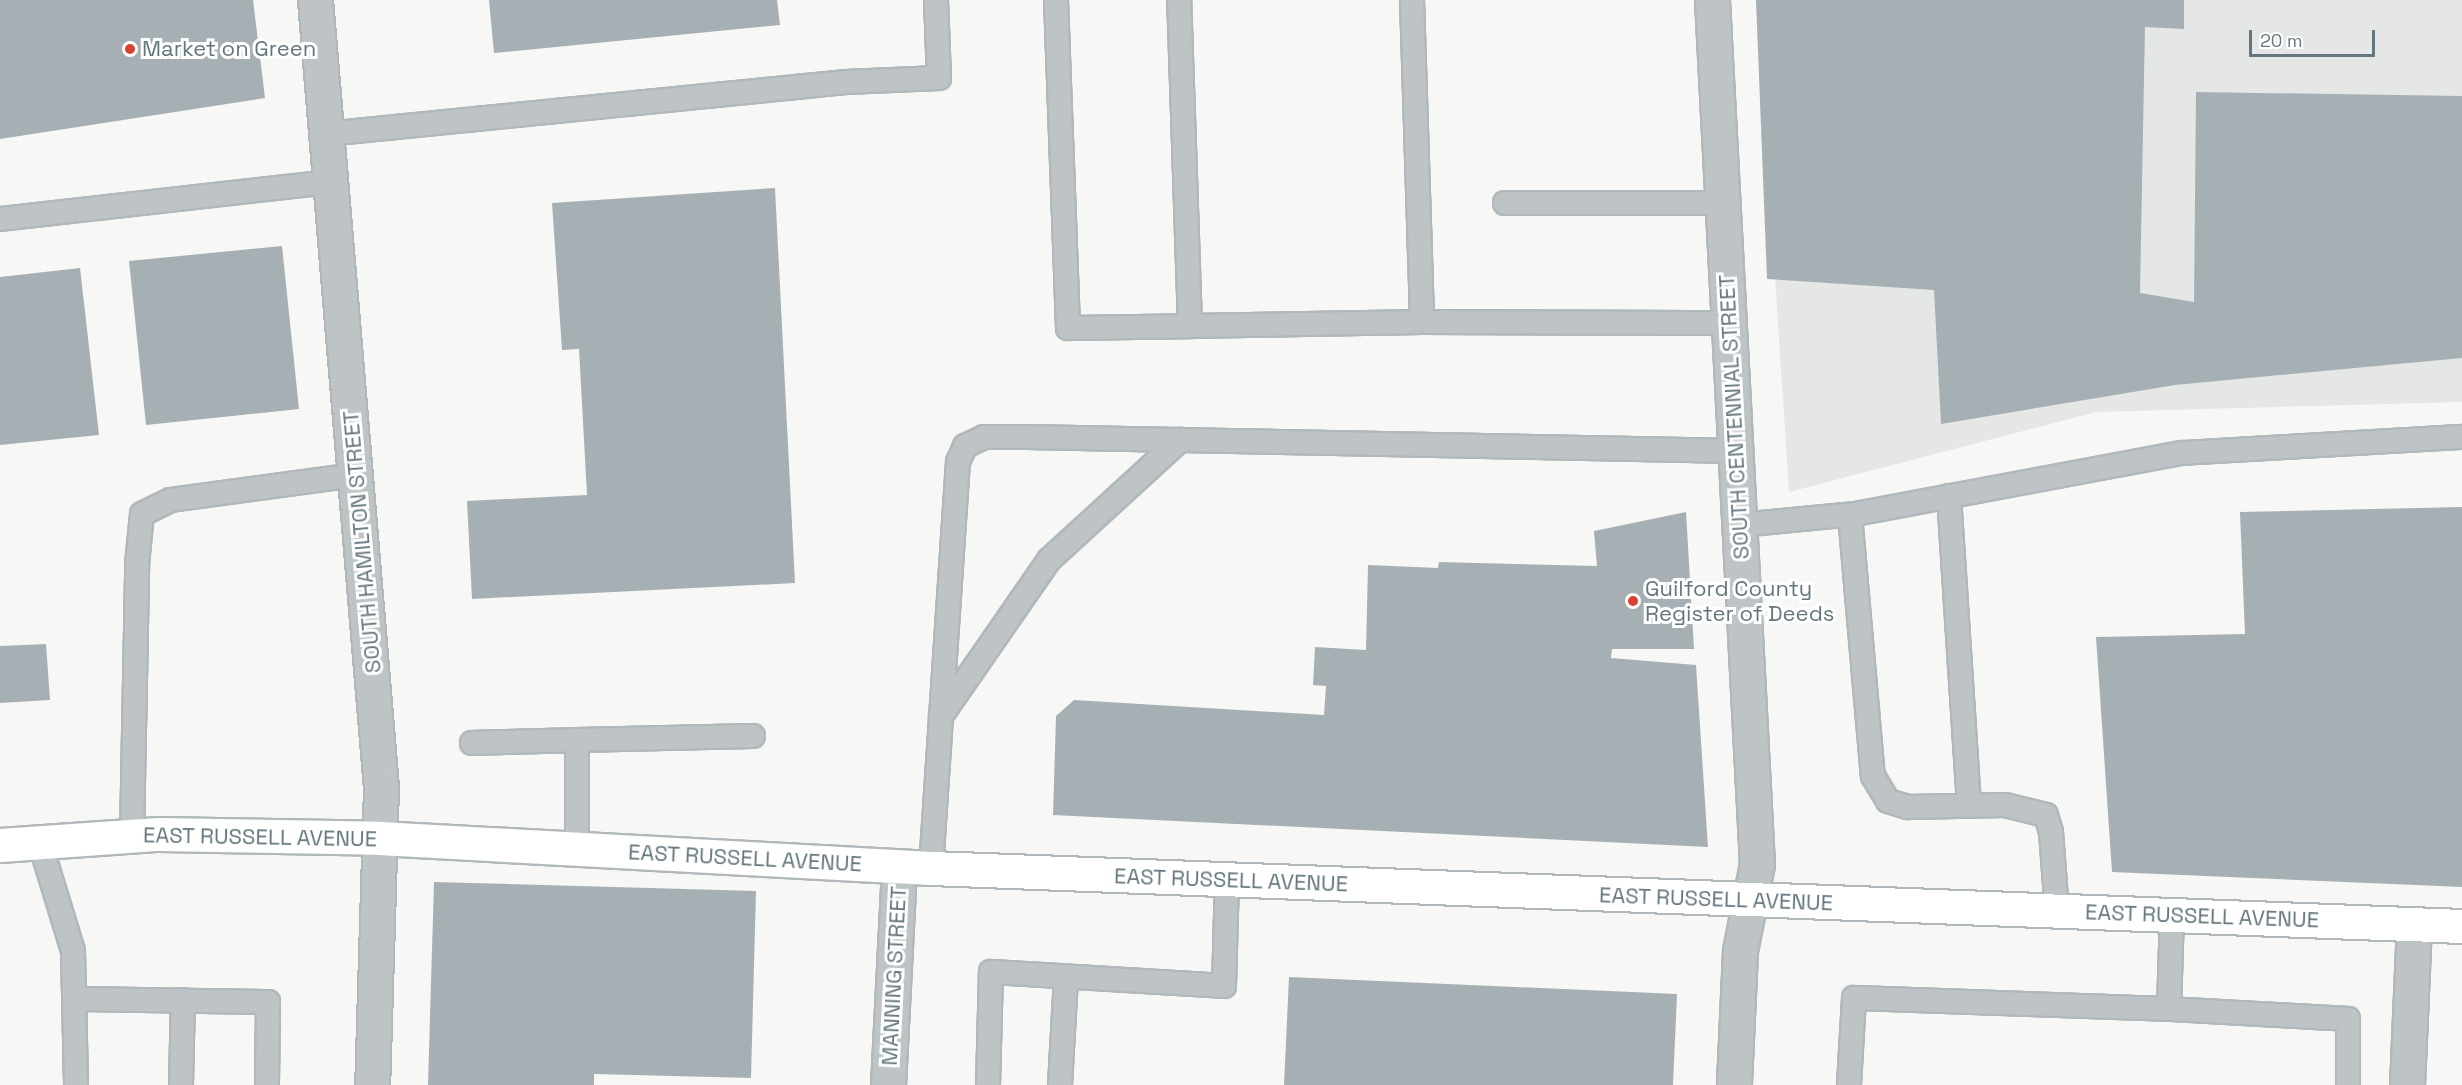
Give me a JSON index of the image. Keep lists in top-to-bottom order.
{
  "streets": {
    "main road": ["EAST RUSSELL AVENUE"],
    "street": ["SOUTH CENTENNIAL STREET", "SOUTH HAMILTON STREET", "MANNING STREET"]
  },
  "crossings": [
    ["SOUTH CENTENNIAL STREET", "EAST RUSSELL AVENUE"],
    ["SOUTH HAMILTON STREET", "EAST RUSSELL AVENUE"],
    ["EAST RUSSELL AVENUE", "MANNING STREET"]
  ],
  "places": ["Market on Green", "Guilford County Register of Deeds"],
  "scale_bar": "20 m"
}
